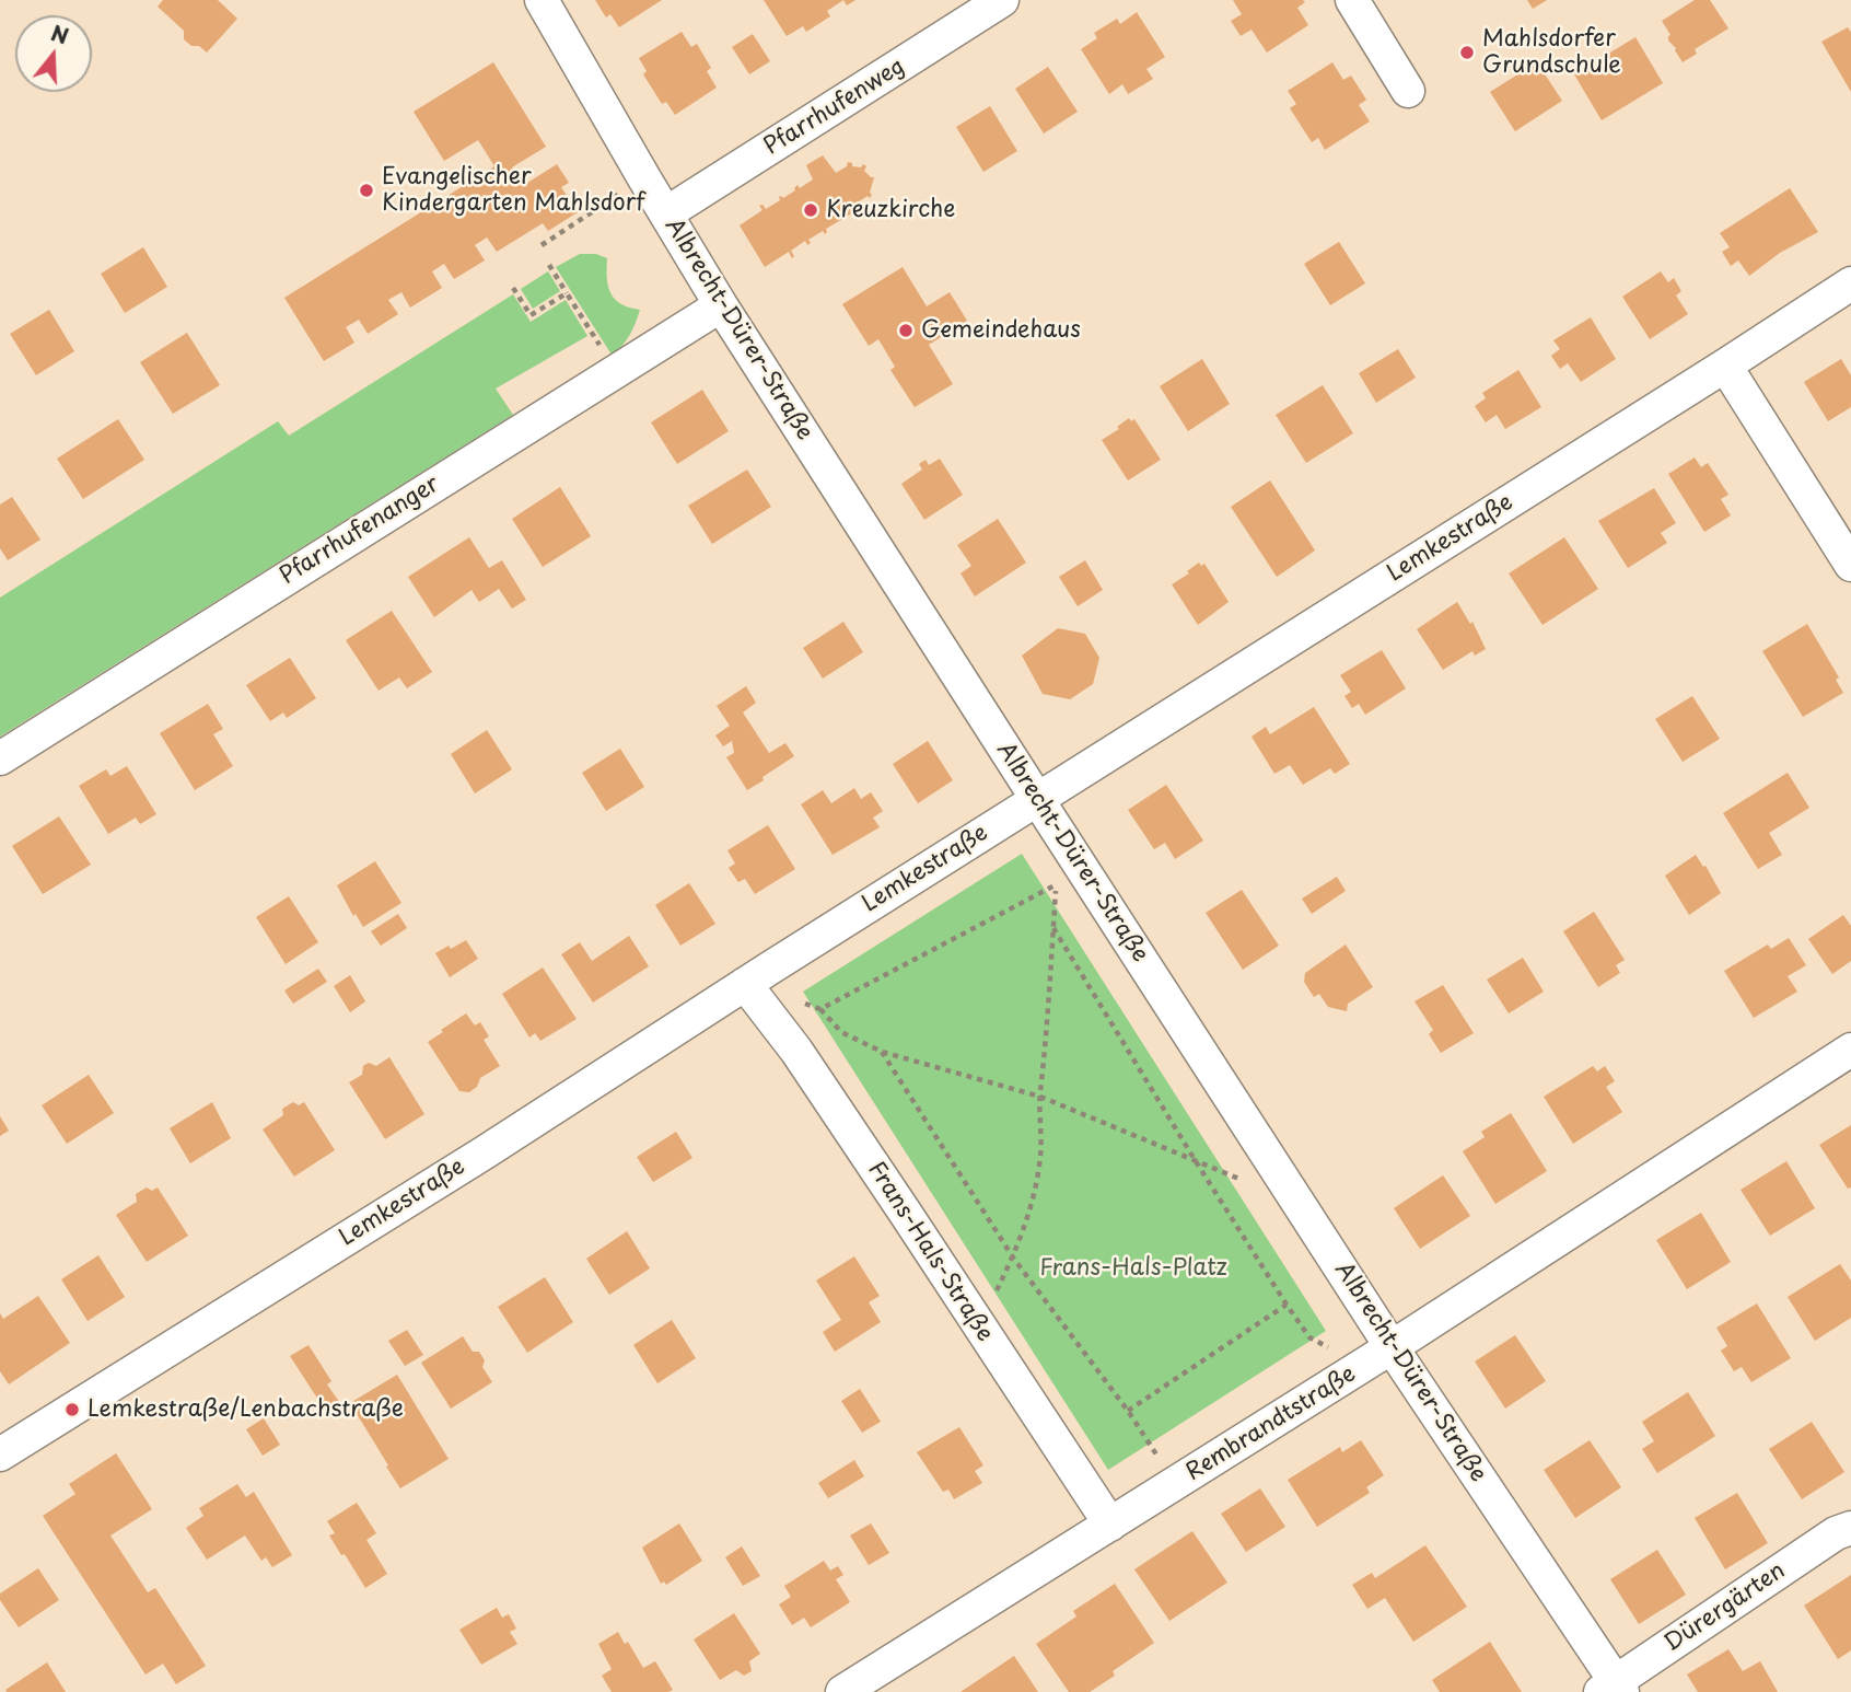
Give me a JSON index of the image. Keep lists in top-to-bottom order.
{
  "streets": {
    "street": [
      "Pfarrhufenweg",
      "Albrecht-Dürer-Straße",
      "Pfarrhufenanger",
      "Lemkestraße",
      "Frans-Hals-Straße",
      "Rembrandtstraße",
      "Dürergärten"
    ]
  },
  "crossings": [
    ["Pfarrhufenweg", "Albrecht-Dürer-Straße"],
    ["Albrecht-Dürer-Straße", "Pfarrhufenanger"],
    ["Albrecht-Dürer-Straße", "Lemkestraße"],
    ["Albrecht-Dürer-Straße", "Rembrandtstraße"],
    ["Albrecht-Dürer-Straße", "Dürergärten"],
    ["Lemkestraße", "Frans-Hals-Straße"],
    ["Frans-Hals-Straße", "Rembrandtstraße"]
  ],
  "parks": ["Frans-Hals-Platz"],
  "places": [
    "Mahlsdorfer Grundschule",
    "Evangelischer Kindergarten Mahlsdorf",
    "Kreuzkirche",
    "Gemeindehaus",
    "Lemkestraße/Lenbachstraße"
  ],
  "north": "top"
}
